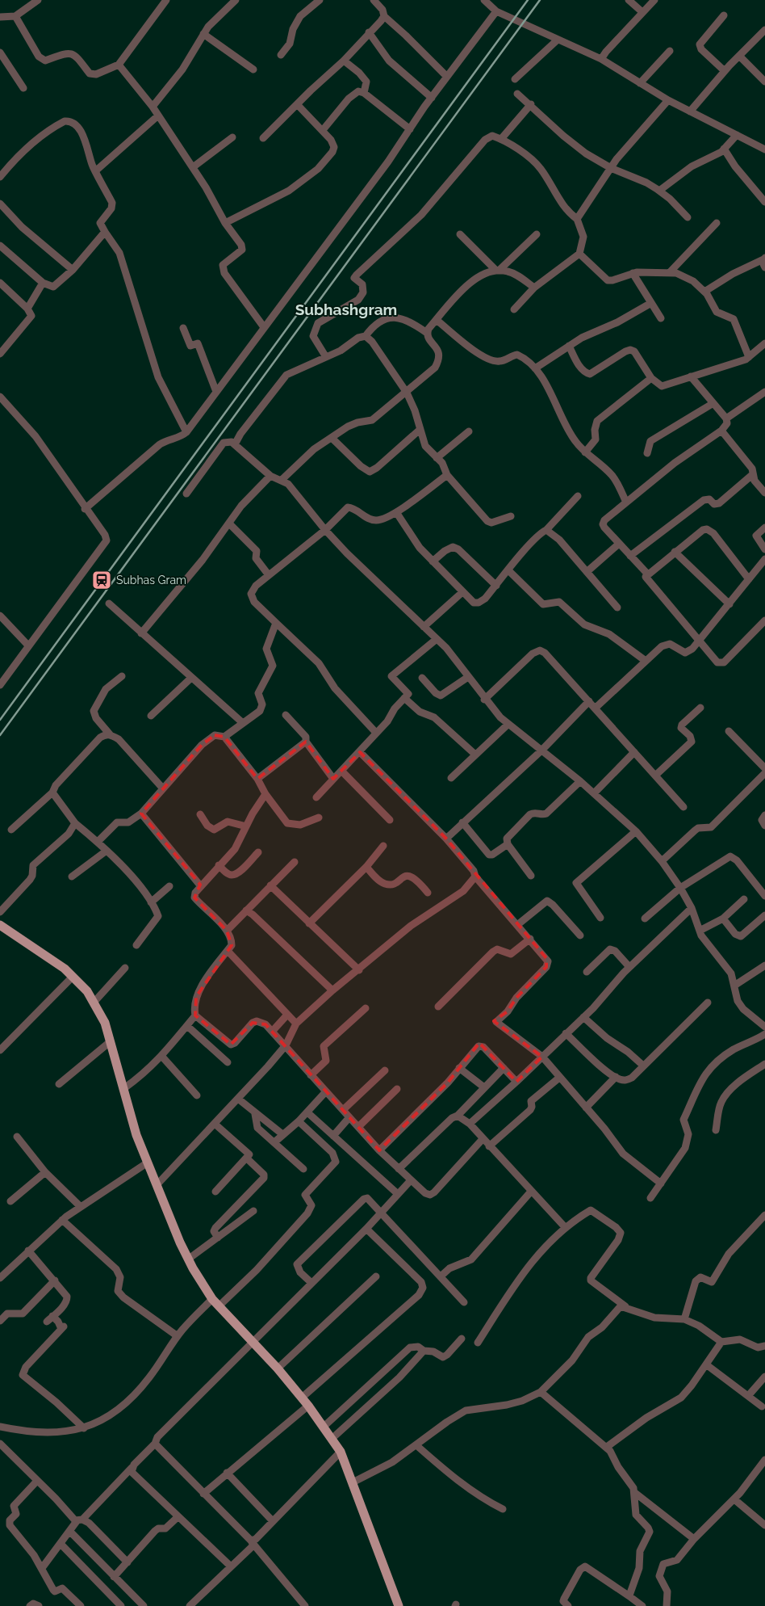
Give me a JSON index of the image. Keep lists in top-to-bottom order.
{
  "districts": ["Subhashgram"],
  "places": {
    "station": ["Subhas Gram"]
  }
}
